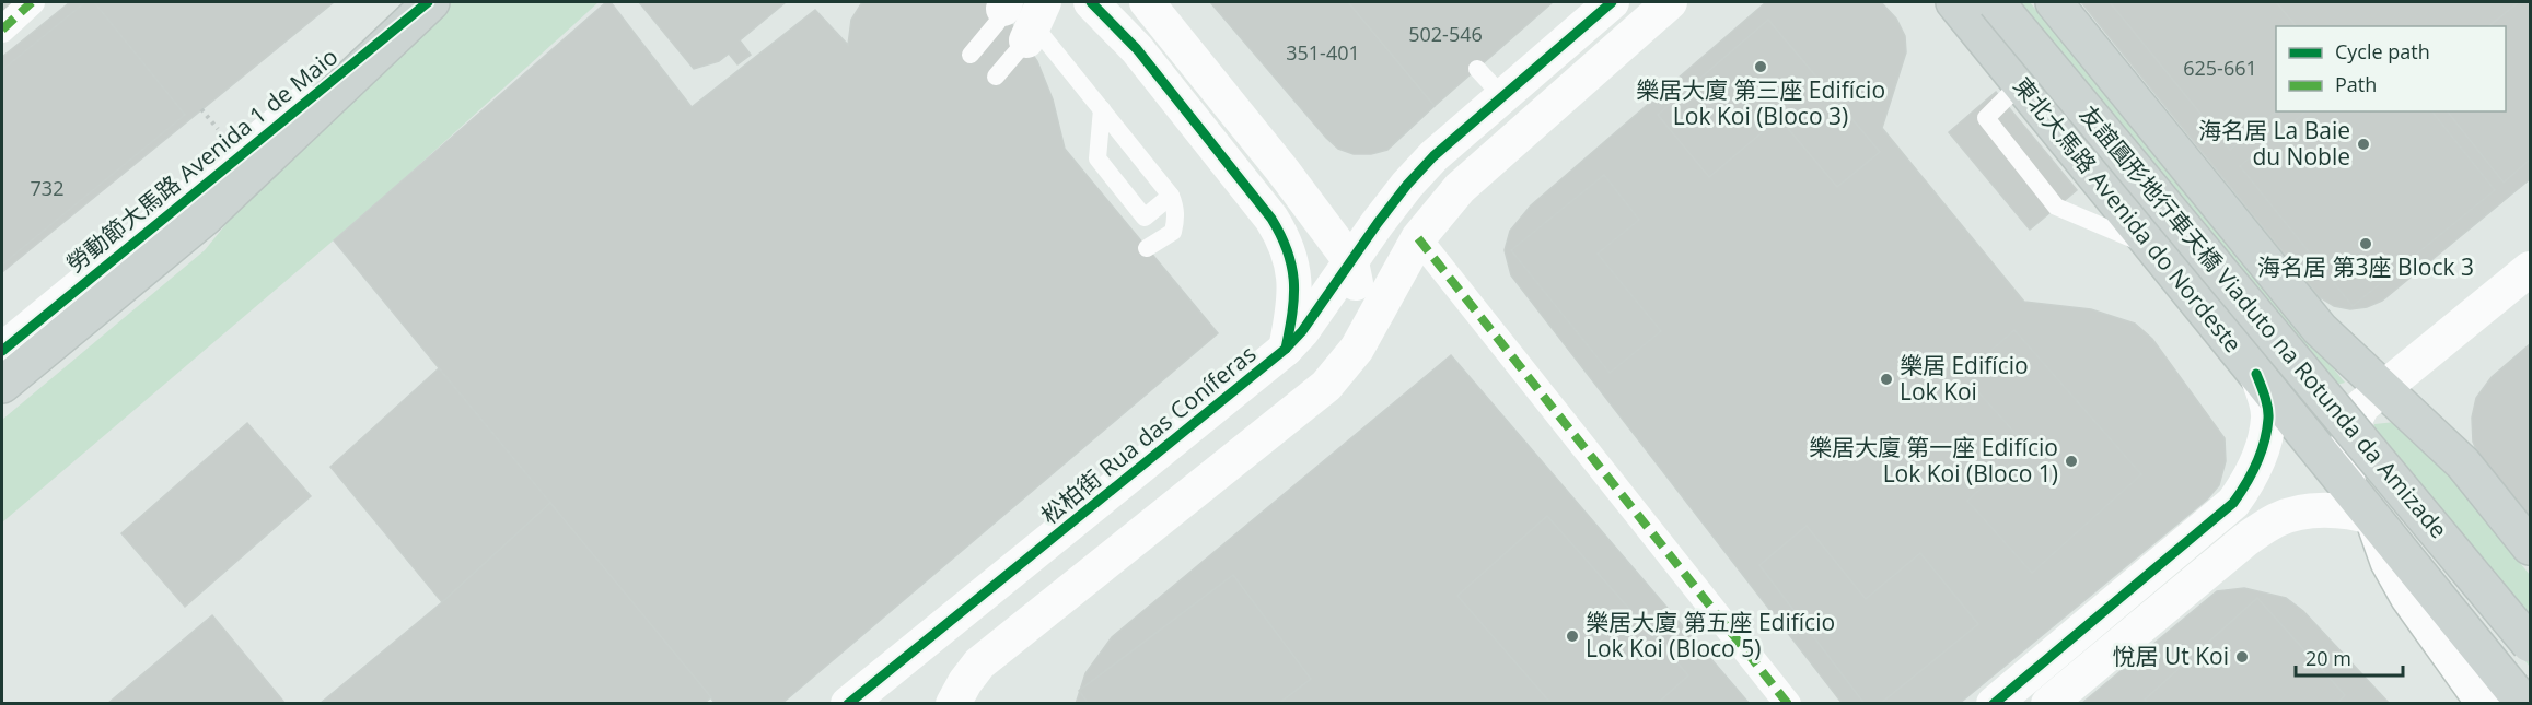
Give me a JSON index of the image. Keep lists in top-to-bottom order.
{
  "streets": {
    "main road": ["東北大馬路 Avenida do Nordeste", "友誼圓形地行車天橋 Viaduto na Rotunda da Amizade"],
    "street": ["勞動節大馬路 Avenida 1 de Maio", "松柏街 Rua das Coníferas"]
  },
  "places": [
    "樂居大廈 第三座 Edifício Lok Koi (Bloco 3)",
    "海名居 La Baie du Noble",
    "海名居 第3座 Block 3",
    "樂居 Edifício Lok Koi",
    "樂居大廈 第一座 Edifício Lok Koi (Bloco 1)",
    "樂居大廈 第五座 Edifício Lok Koi (Bloco 5)",
    "悅居 Ut Koi"
  ],
  "house_numbers": [
    "502-546",
    "351-401",
    "625-661",
    "732"
  ],
  "legend": ["Cycle path", "Path"],
  "scale_bar": "20 m"
}
